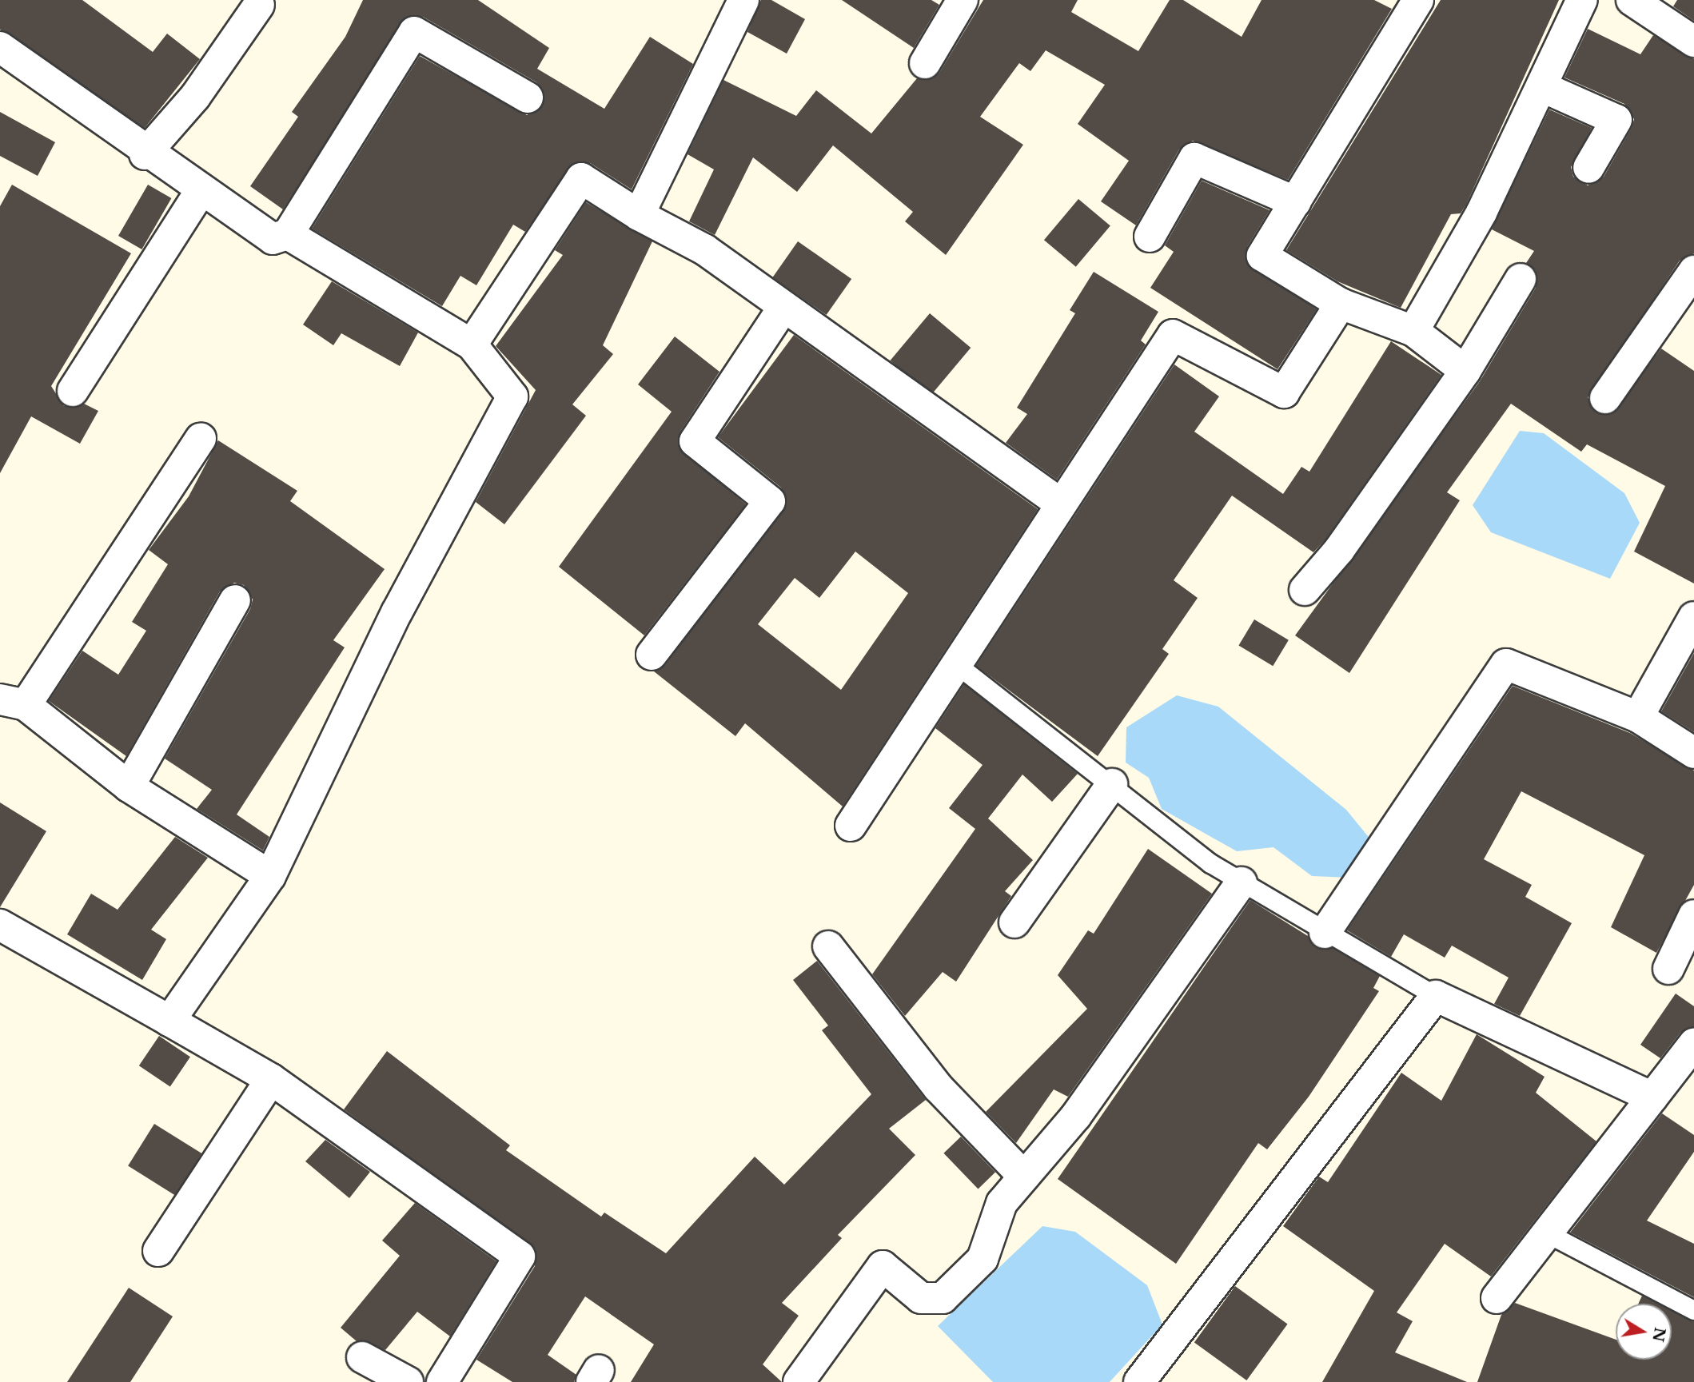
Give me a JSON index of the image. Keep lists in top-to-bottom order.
{
  "north": "right"
}
